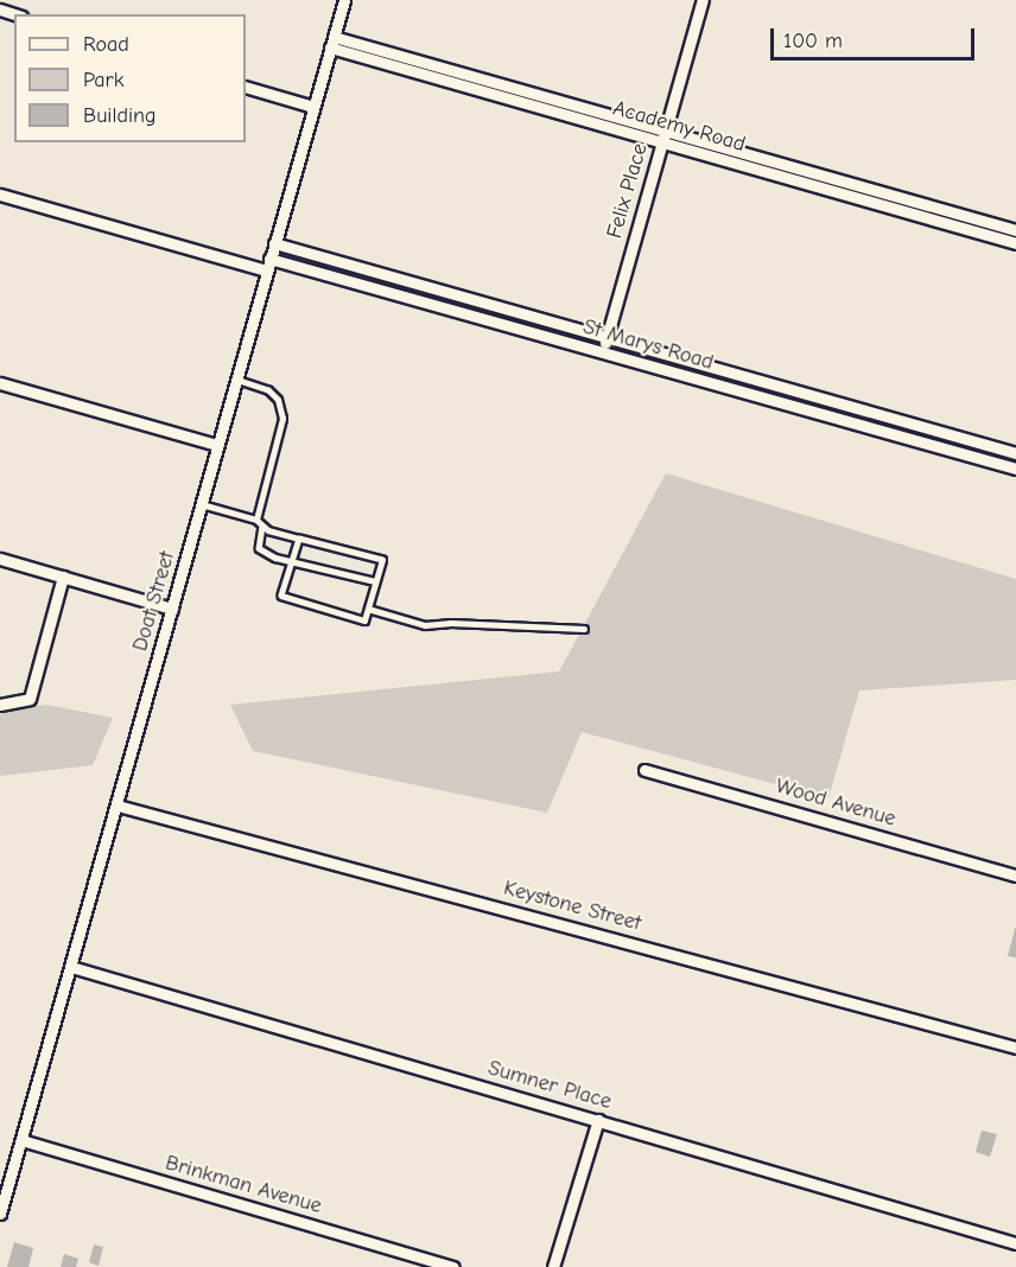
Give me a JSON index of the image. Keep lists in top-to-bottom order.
{
  "streets": {
    "street": [
      "Academy Road",
      "Felix Place",
      "St Marys Road",
      "Doat Street",
      "Wood Avenue",
      "Keystone Street",
      "Sumner Place",
      "Brinkman Avenue"
    ]
  },
  "crossings": [
    ["Academy Road", "Felix Place"],
    ["Academy Road", "Doat Street"],
    ["Felix Place", "St Marys Road"],
    ["St Marys Road", "Doat Street"],
    ["Doat Street", "Keystone Street"],
    ["Doat Street", "Sumner Place"],
    ["Doat Street", "Brinkman Avenue"]
  ],
  "legend": ["Road", "Park", "Building"],
  "scale_bar": "100 m"
}
